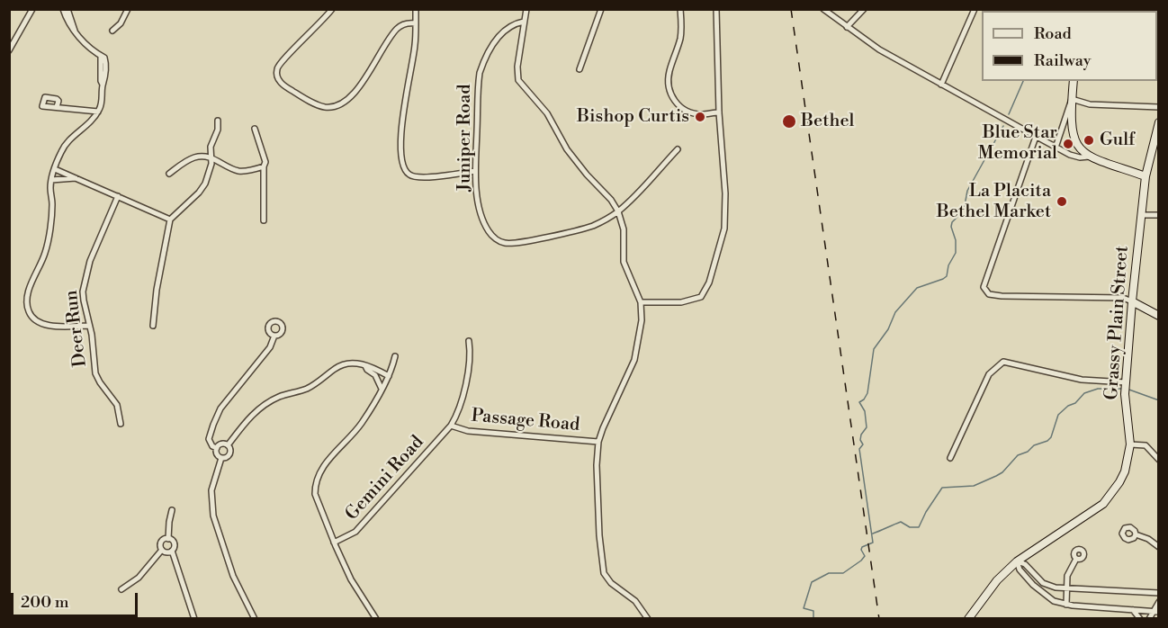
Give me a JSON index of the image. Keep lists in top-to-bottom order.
{
  "streets": {
    "main road": ["Grassy Plain Street"],
    "street": [
      "Juniper Road",
      "Deer Run",
      "Passage Road",
      "Gemini Road"
    ]
  },
  "crossings": [
    ["Passage Road", "Gemini Road"]
  ],
  "places": [
    "Bishop Curtis",
    "Bethel",
    "Gulf",
    "Blue Star Memorial",
    "La Placita Bethel Market"
  ],
  "legend": ["Road", "Railway"],
  "scale_bar": "200 m"
}
